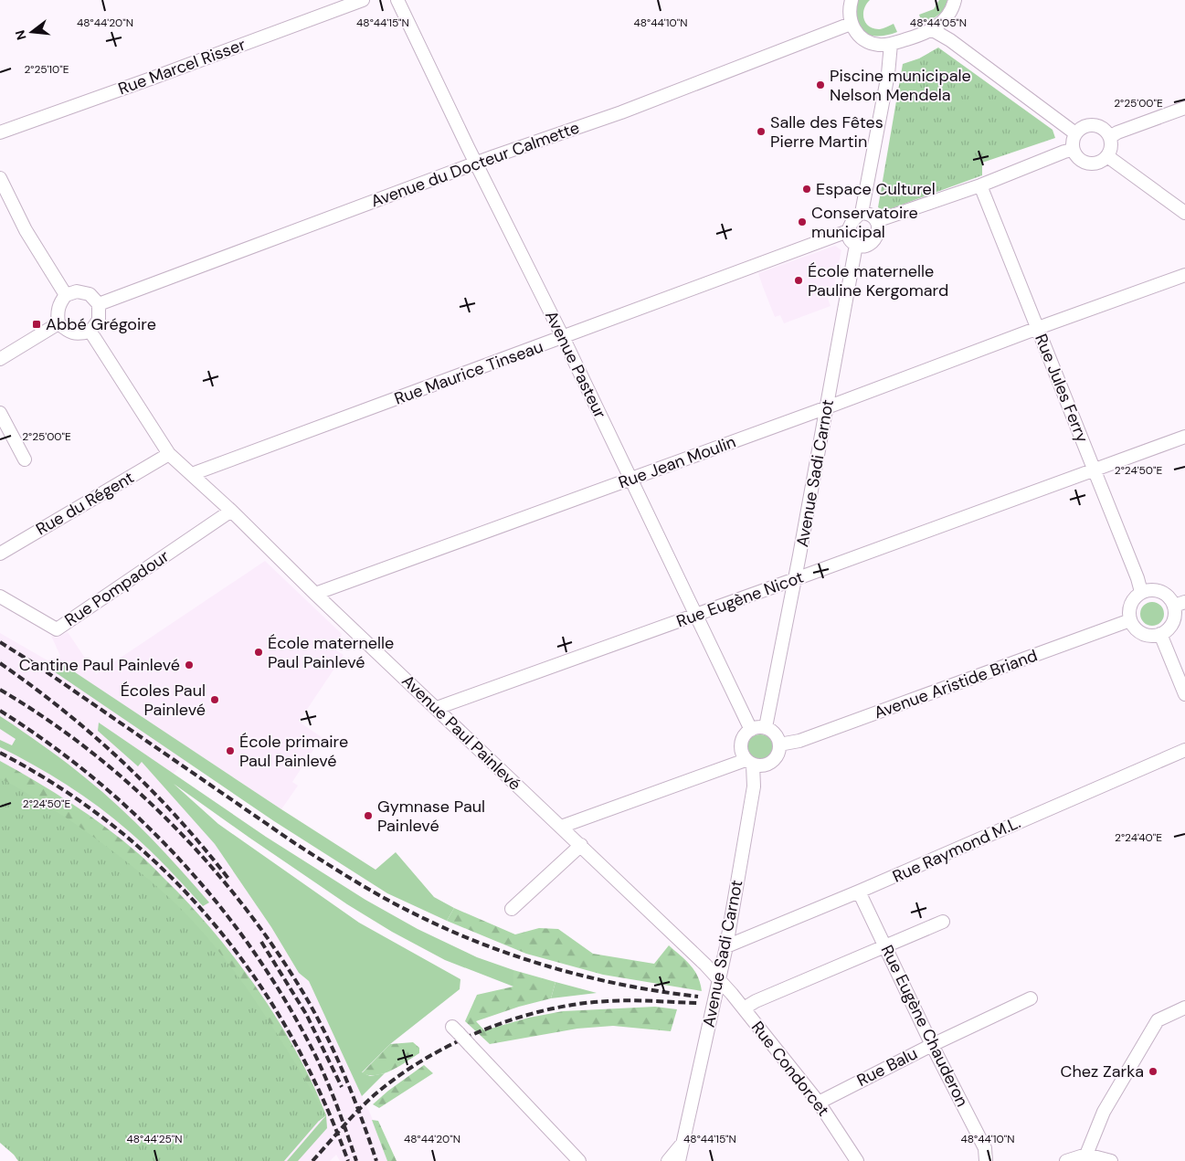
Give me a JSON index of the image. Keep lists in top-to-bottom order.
{
  "streets": {
    "street": [
      "Rue Marcel Risser",
      "Avenue du Docteur Calmette",
      "Avenue Pasteur",
      "Rue Maurice Tinseau",
      "Rue Jules Ferry",
      "Rue Jean Moulin",
      "Avenue Sadi Carnot",
      "Rue du Régent",
      "Rue Pompadour",
      "Rue Eugène Nicot",
      "Avenue Aristide Briand",
      "Avenue Paul Painlevé",
      "Rue Raymond M.L.",
      "Rue Eugène Chauderon",
      "Rue Balu",
      "Rue Condorcet"
    ]
  },
  "crossings": [
    ["Avenue du Docteur Calmette", "Avenue Pasteur"],
    ["Avenue du Docteur Calmette", "Avenue Paul Painlevé"],
    ["Avenue Pasteur", "Rue Maurice Tinseau"],
    ["Avenue Pasteur", "Rue Jean Moulin"],
    ["Avenue Pasteur", "Avenue Sadi Carnot"],
    ["Avenue Pasteur", "Rue Eugène Nicot"],
    ["Avenue Pasteur", "Avenue Aristide Briand"],
    ["Rue Maurice Tinseau", "Avenue Sadi Carnot"],
    ["Rue Maurice Tinseau", "Avenue Paul Painlevé"],
    ["Rue Jules Ferry", "Rue Jean Moulin"],
    ["Rue Jules Ferry", "Rue Eugène Nicot"],
    ["Rue Jules Ferry", "Avenue Aristide Briand"],
    ["Rue Jean Moulin", "Avenue Sadi Carnot"],
    ["Rue Jean Moulin", "Avenue Paul Painlevé"],
    ["Avenue Sadi Carnot", "Rue Eugène Nicot"],
    ["Avenue Sadi Carnot", "Avenue Aristide Briand"],
    ["Avenue Sadi Carnot", "Avenue Paul Painlevé"],
    ["Avenue Sadi Carnot", "Rue Raymond M.L."],
    ["Avenue Sadi Carnot", "Rue Condorcet"],
    ["Rue du Régent", "Avenue Paul Painlevé"],
    ["Rue Pompadour", "Avenue Paul Painlevé"],
    ["Rue Eugène Nicot", "Avenue Paul Painlevé"],
    ["Avenue Paul Painlevé", "Rue Condorcet"],
    ["Rue Raymond M.L.", "Rue Eugène Chauderon"],
    ["Rue Eugène Chauderon", "Rue Balu"],
    ["Rue Balu", "Rue Condorcet"]
  ],
  "places": {
    "other": [
      "Piscine municipale Nelson Mendela",
      "Salle des Fêtes Pierre Martin",
      "Espace Culturel",
      "Conservatoire municipal",
      "École maternelle Pauline Kergomard",
      "École maternelle Paul Painlevé",
      "Cantine Paul Painlevé",
      "Écoles Paul Painlevé",
      "École primaire Paul Painlevé",
      "Gymnase Paul Painlevé",
      "Chez Zarka"
    ],
    "transit": ["Abbé Grégoire"]
  },
  "north": "left",
  "coordinates": [
    "48°44'20\"N",
    "48°44'15\"N",
    "48°44'10\"N",
    "48°44'05\"N",
    "2°25'10\"E",
    "2°25'00\"E",
    "2°24'50\"E",
    "2°24'40\"E",
    "48°44'25\"N"
  ]
}
